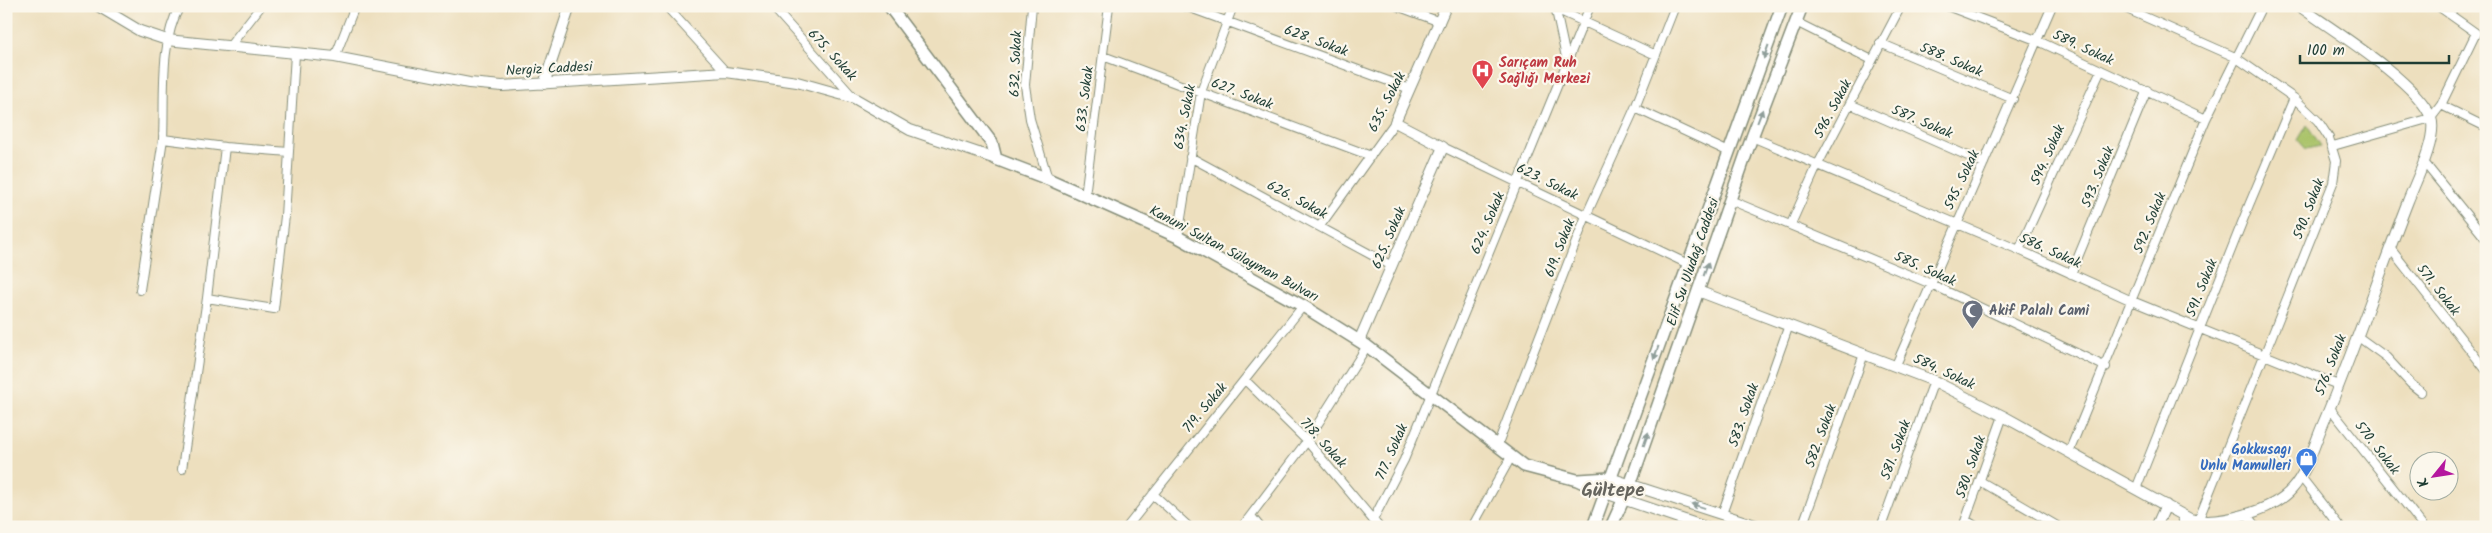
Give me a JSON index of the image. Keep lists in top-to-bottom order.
{
  "streets": {
    "main road": ["Kanuni Sultan Sülayman Bulvarı", "Elif Su Uludağ Caddesi"],
    "street": [
      "628. Sokak",
      "589. Sokak",
      "675. Sokak",
      "588. Sokak",
      "632. Sokak",
      "Nergiz Caddesi",
      "627. Sokak",
      "633. Sokak",
      "635. Sokak",
      "596. Sokak",
      "634. Sokak",
      "587. Sokak",
      "594. Sokak",
      "593. Sokak",
      "595. Sokak",
      "623. Sokak",
      "626. Sokak",
      "590. Sokak",
      "624. Sokak",
      "592. Sokak",
      "625. Sokak",
      "619. Sokak",
      "586. Sokak",
      "585. Sokak",
      "591. Sokak",
      "571. Sokak",
      "576. Sokak",
      "584. Sokak",
      "719. Sokak",
      "583. Sokak",
      "582. Sokak",
      "718. Sokak",
      "570. Sokak",
      "581. Sokak",
      "717. Sokak",
      "580. Sokak"
    ]
  },
  "crossings": [
    ["628. Sokak", "635. Sokak"],
    ["628. Sokak", "634. Sokak"],
    ["589. Sokak", "594. Sokak"],
    ["589. Sokak", "593. Sokak"],
    ["589. Sokak", "595. Sokak"],
    ["589. Sokak", "592. Sokak"],
    ["675. Sokak", "Nergiz Caddesi"],
    ["588. Sokak", "596. Sokak"],
    ["588. Sokak", "595. Sokak"],
    ["632. Sokak", "Kanuni Sultan Sülayman Bulvarı"],
    ["Nergiz Caddesi", "Kanuni Sultan Sülayman Bulvarı"],
    ["627. Sokak", "633. Sokak"],
    ["627. Sokak", "635. Sokak"],
    ["627. Sokak", "634. Sokak"],
    ["633. Sokak", "Kanuni Sultan Sülayman Bulvarı"],
    ["635. Sokak", "623. Sokak"],
    ["635. Sokak", "626. Sokak"],
    ["596. Sokak", "587. Sokak"],
    ["596. Sokak", "586. Sokak"],
    ["596. Sokak", "585. Sokak"],
    ["634. Sokak", "626. Sokak"],
    ["634. Sokak", "Kanuni Sultan Sülayman Bulvarı"],
    ["587. Sokak", "595. Sokak"],
    ["594. Sokak", "586. Sokak"],
    ["593. Sokak", "586. Sokak"],
    ["595. Sokak", "586. Sokak"],
    ["595. Sokak", "585. Sokak"],
    ["595. Sokak", "584. Sokak"],
    ["623. Sokak", "624. Sokak"],
    ["623. Sokak", "625. Sokak"],
    ["623. Sokak", "619. Sokak"],
    ["623. Sokak", "Elif Su Uludağ Caddesi"],
    ["626. Sokak", "625. Sokak"],
    ["590. Sokak", "592. Sokak"],
    ["590. Sokak", "586. Sokak"],
    ["590. Sokak", "591. Sokak"],
    ["590. Sokak", "576. Sokak"],
    ["624. Sokak", "Kanuni Sultan Sülayman Bulvarı"],
    ["624. Sokak", "717. Sokak"],
    ["592. Sokak", "586. Sokak"],
    ["592. Sokak", "585. Sokak"],
    ["592. Sokak", "584. Sokak"],
    ["625. Sokak", "Kanuni Sultan Sülayman Bulvarı"],
    ["619. Sokak", "Kanuni Sultan Sülayman Bulvarı"],
    ["586. Sokak", "Elif Su Uludağ Caddesi"],
    ["586. Sokak", "591. Sokak"],
    ["586. Sokak", "576. Sokak"],
    ["Kanuni Sultan Sülayman Bulvarı", "719. Sokak"],
    ["Kanuni Sultan Sülayman Bulvarı", "717. Sokak"],
    ["Elif Su Uludağ Caddesi", "585. Sokak"],
    ["Elif Su Uludağ Caddesi", "584. Sokak"],
    ["591. Sokak", "584. Sokak"],
    ["571. Sokak", "576. Sokak"],
    ["576. Sokak", "584. Sokak"],
    ["576. Sokak", "570. Sokak"],
    ["584. Sokak", "583. Sokak"],
    ["584. Sokak", "582. Sokak"],
    ["584. Sokak", "581. Sokak"],
    ["584. Sokak", "580. Sokak"],
    ["719. Sokak", "718. Sokak"],
    ["718. Sokak", "717. Sokak"]
  ],
  "districts": ["Gültepe"],
  "places": {
    "hospital": ["Sarıçam Ruh Sağlığı Merkezi"],
    "mosque": ["Akif Palalı Cami"],
    "shop": ["Gokkusagı Unlu Mamulleri"]
  },
  "scale_bar": "100 m",
  "north": "bottom left"
}
